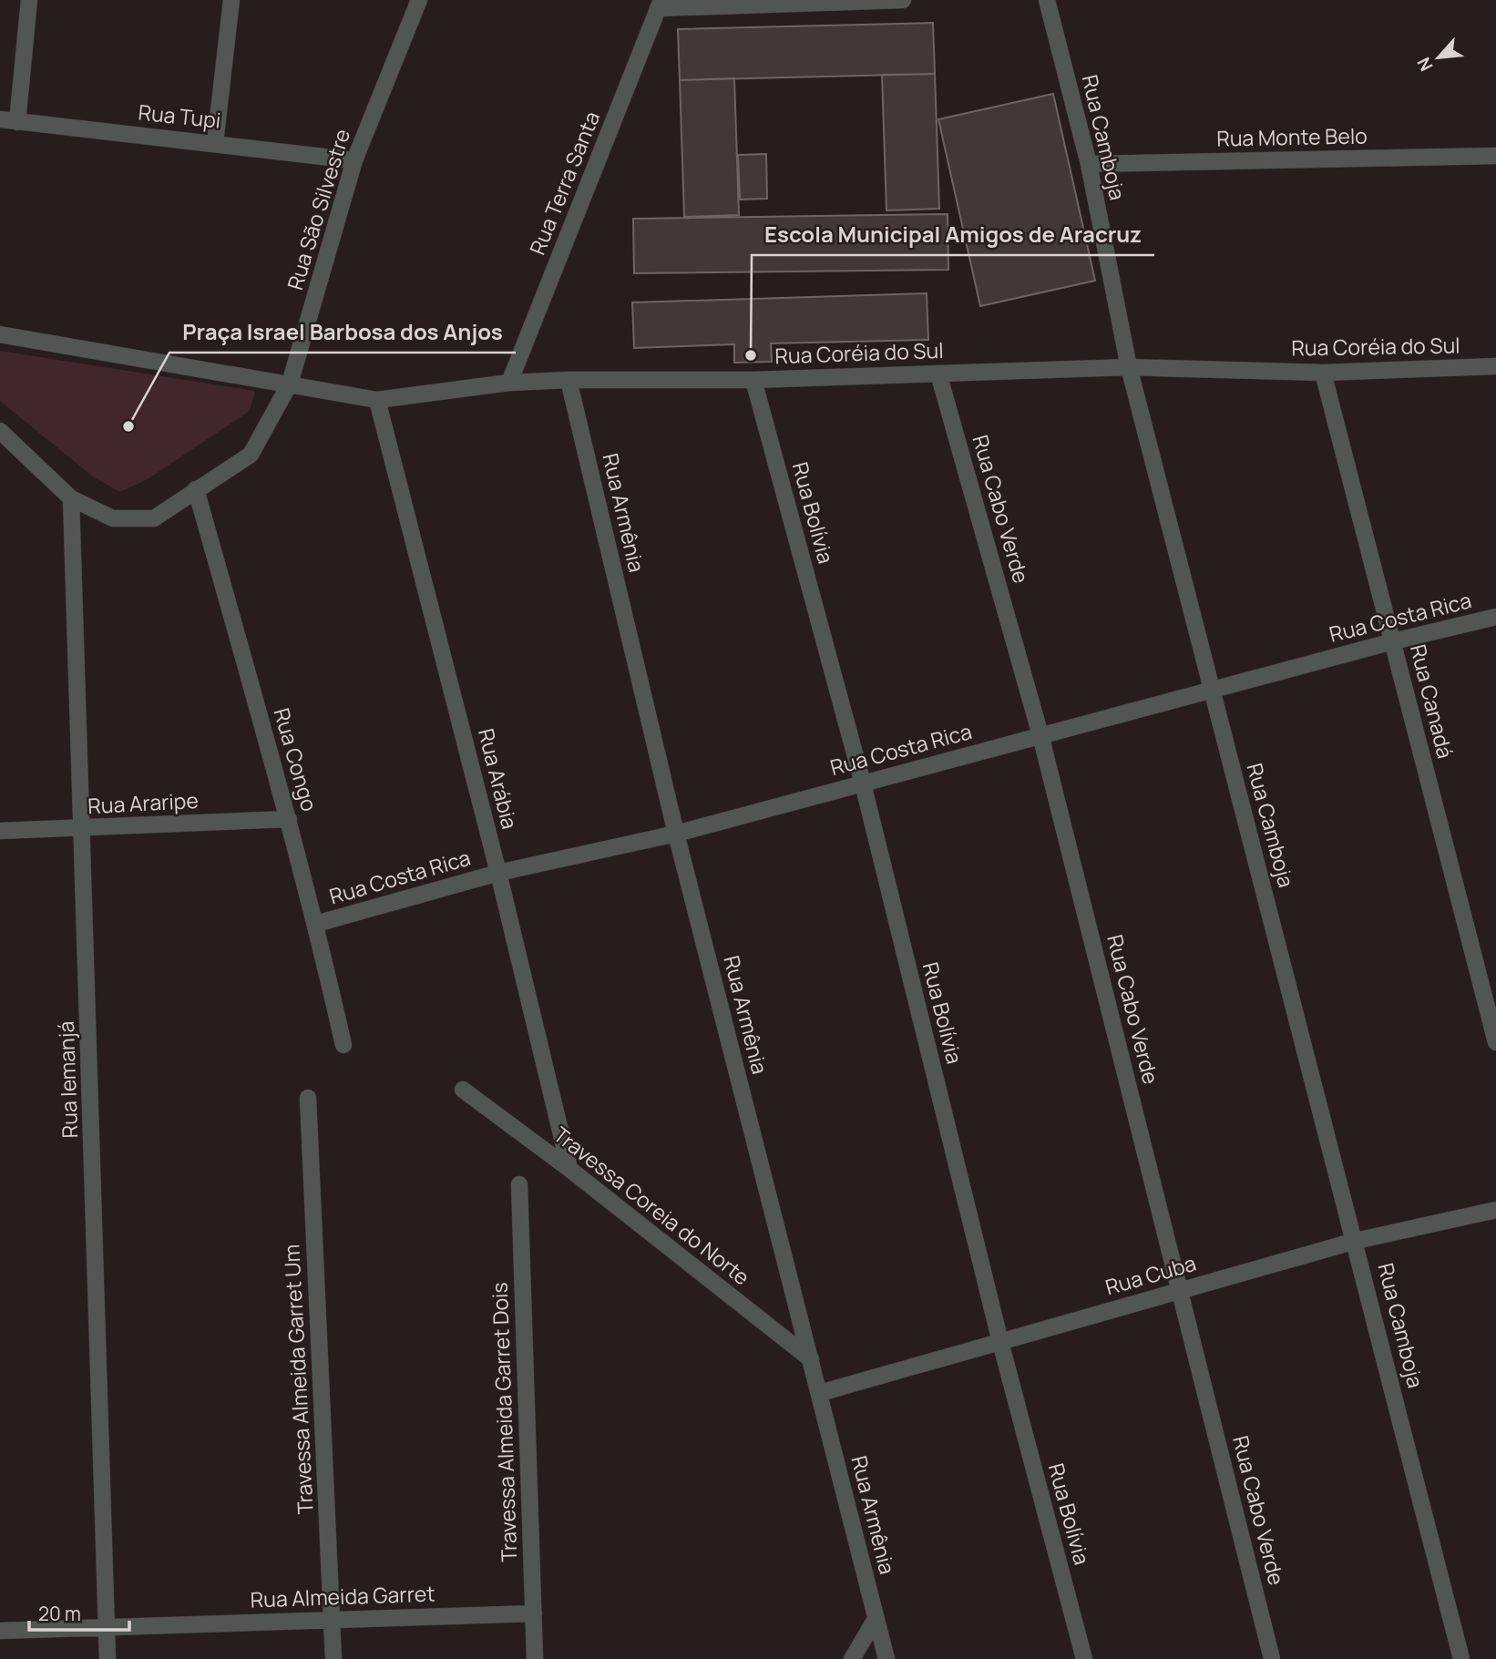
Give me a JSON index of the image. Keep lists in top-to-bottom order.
{
  "streets": {
    "street": [
      "Rua Tupi",
      "Rua Camboja",
      "Rua Monte Belo",
      "Rua Terra Santa",
      "Rua São Silvestre",
      "Rua Coréia do Sul",
      "Rua Cabo Verde",
      "Rua Armênia",
      "Rua Bolívia",
      "Rua Costa Rica",
      "Rua Canadá",
      "Rua Congo",
      "Rua Arábia",
      "Rua Araripe",
      "Rua Iemanjá",
      "Travessa Coreia do Norte",
      "Rua Cuba",
      "Travessa Almeida Garret Um",
      "Travessa Almeida Garret Dois",
      "Rua Almeida Garret"
    ]
  },
  "crossings": [
    ["Rua Tupi", "Rua São Silvestre"],
    ["Rua Camboja", "Rua Monte Belo"],
    ["Rua Camboja", "Rua Coréia do Sul"],
    ["Rua Camboja", "Rua Costa Rica"],
    ["Rua Camboja", "Rua Cuba"],
    ["Rua Terra Santa", "Rua Coréia do Sul"],
    ["Rua São Silvestre", "Rua Coréia do Sul"],
    ["Rua São Silvestre", "Rua Congo"],
    ["Rua São Silvestre", "Rua Iemanjá"],
    ["Rua Coréia do Sul", "Rua Cabo Verde"],
    ["Rua Coréia do Sul", "Rua Armênia"],
    ["Rua Coréia do Sul", "Rua Bolívia"],
    ["Rua Coréia do Sul", "Rua Canadá"],
    ["Rua Coréia do Sul", "Rua Arábia"],
    ["Rua Cabo Verde", "Rua Costa Rica"],
    ["Rua Cabo Verde", "Rua Cuba"],
    ["Rua Armênia", "Rua Costa Rica"],
    ["Rua Armênia", "Travessa Coreia do Norte"],
    ["Rua Armênia", "Rua Cuba"],
    ["Rua Bolívia", "Rua Costa Rica"],
    ["Rua Bolívia", "Rua Cuba"],
    ["Rua Costa Rica", "Rua Canadá"],
    ["Rua Costa Rica", "Rua Congo"],
    ["Rua Costa Rica", "Rua Arábia"],
    ["Rua Congo", "Rua Araripe"],
    ["Rua Arábia", "Travessa Coreia do Norte"],
    ["Rua Araripe", "Rua Iemanjá"],
    ["Rua Iemanjá", "Rua Almeida Garret"],
    ["Travessa Almeida Garret Um", "Rua Almeida Garret"],
    ["Travessa Almeida Garret Dois", "Rua Almeida Garret"]
  ],
  "places": ["Escola Municipal Amigos de Aracruz", "Praça Israel Barbosa dos Anjos"],
  "scale_bar": "20 m",
  "north": "bottom left"
}
